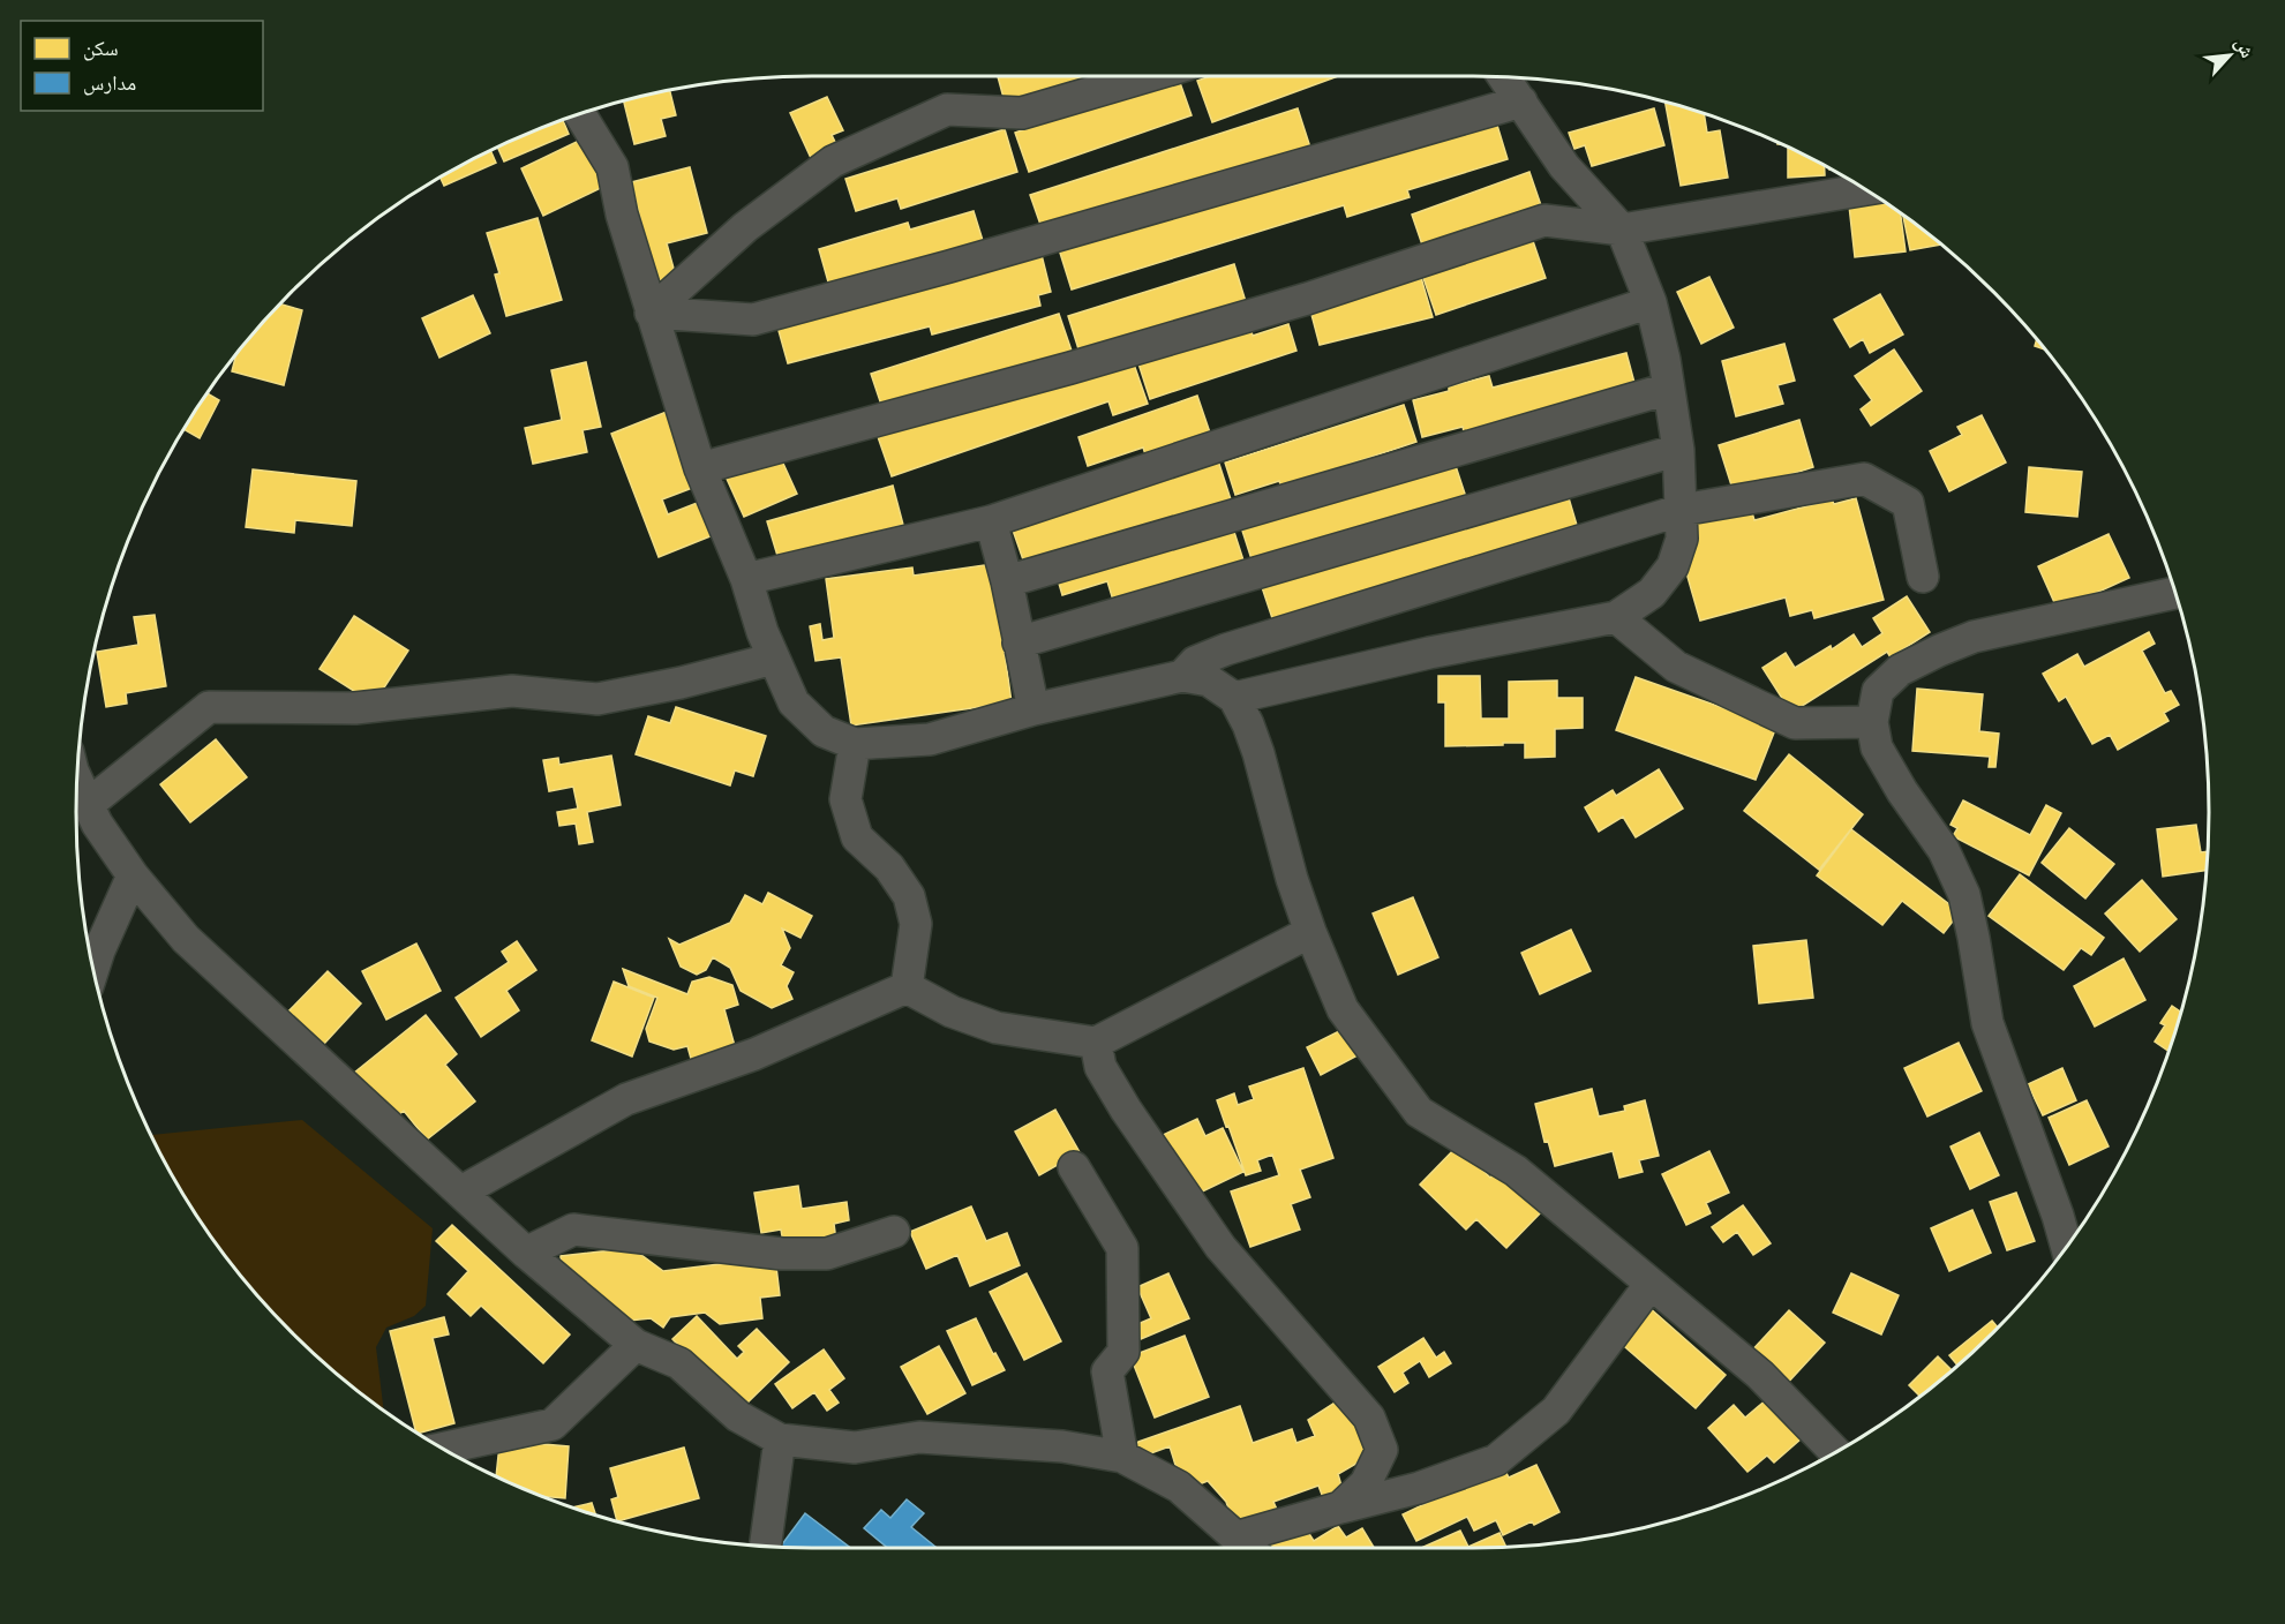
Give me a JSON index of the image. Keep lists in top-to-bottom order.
{
  "legend": ["سكن", "مدارس"],
  "north": "top right"
}
